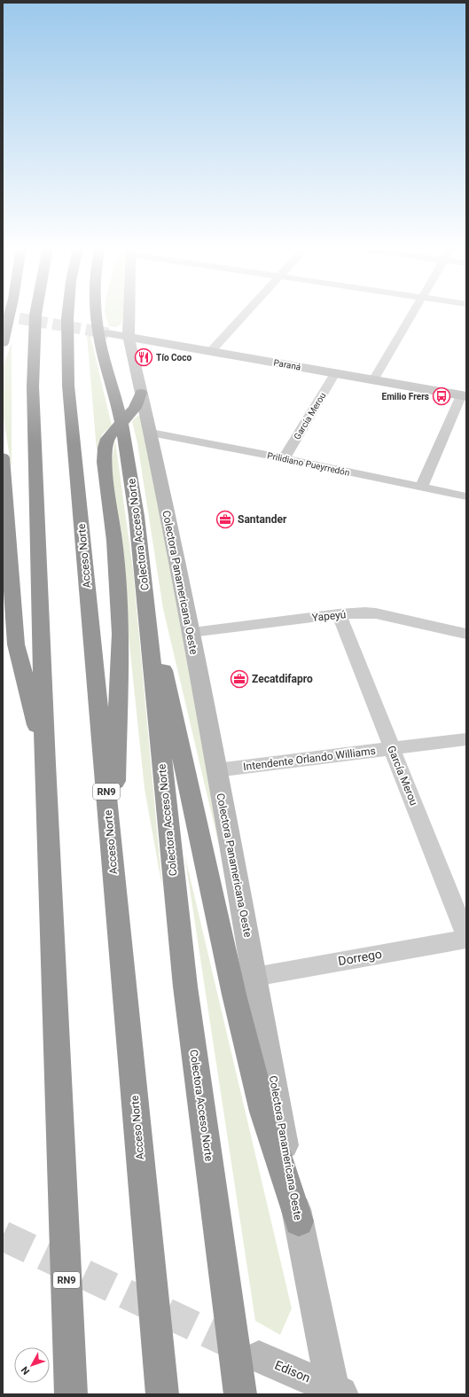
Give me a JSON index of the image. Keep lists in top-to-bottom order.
{
  "streets": {
    "highway": ["Colectora Acceso Norte", "Acceso Norte", "RN9"],
    "street": [
      "Paraná",
      "García Merou",
      "Prilidiano Pueyrredón",
      "Colectora Panamericana Oeste",
      "Yapeyú",
      "Intendente Orlando Williams",
      "Dorrego",
      "Edison"
    ]
  },
  "crossings": [
    ["Paraná", "García Merou"],
    ["Paraná", "Colectora Acceso Norte"],
    ["Paraná", "Colectora Panamericana Oeste"],
    ["García Merou", "Prilidiano Pueyrredón"],
    ["García Merou", "Yapeyú"],
    ["García Merou", "Intendente Orlando Williams"],
    ["García Merou", "Dorrego"],
    ["Prilidiano Pueyrredón", "Colectora Panamericana Oeste"],
    ["Colectora Acceso Norte", "Colectora Panamericana Oeste"],
    ["Colectora Panamericana Oeste", "Yapeyú"],
    ["Colectora Panamericana Oeste", "Intendente Orlando Williams"],
    ["Colectora Panamericana Oeste", "Dorrego"],
    ["Colectora Panamericana Oeste", "Edison"]
  ],
  "places": {
    "restaurant": ["Tío Coco"],
    "bus stop": ["Emilio Frers"],
    "office": ["Santander", "Zecatdifapro"]
  },
  "north": "bottom left"
}
